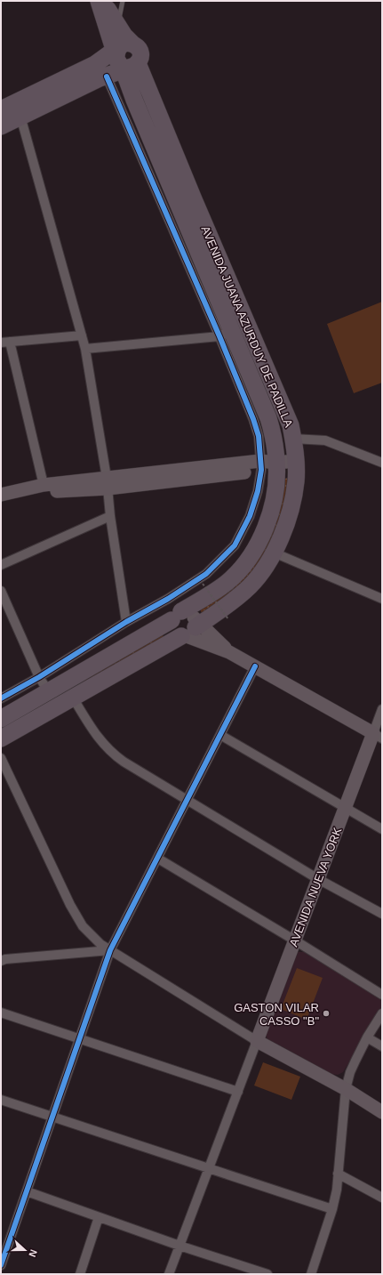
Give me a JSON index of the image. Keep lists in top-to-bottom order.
{
  "streets": {
    "highway": ["AVENIDA JUANA AZURDUY DE PADILLA"],
    "street": ["AVENIDA NUEVA YORK"]
  },
  "places": ["GASTON VILAR CASSO \"B\""],
  "north": "right"
}
